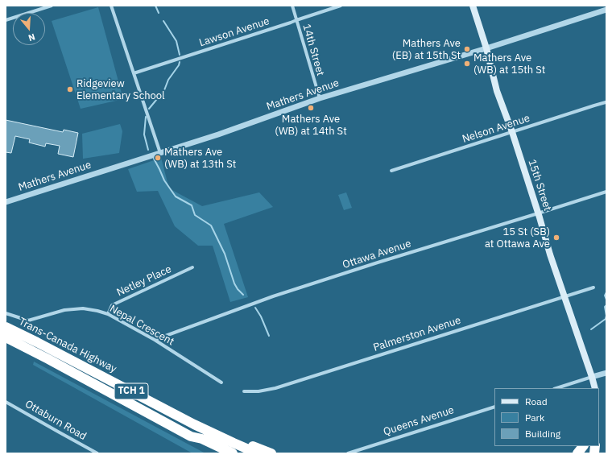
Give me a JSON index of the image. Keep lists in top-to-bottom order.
{
  "streets": {
    "highway": ["Trans-Canada Highway", "TCH 1"],
    "main road": ["15th Street"],
    "street": [
      "Lawson Avenue",
      "14th Street",
      "Mathers Avenue",
      "Nelson Avenue",
      "Ottawa Avenue",
      "Netley Place",
      "Nepal Crescent",
      "Palmerston Avenue",
      "Ottaburn Road",
      "Queens Avenue"
    ]
  },
  "crossings": [
    ["Lawson Avenue", "14th Street"],
    ["14th Street", "Mathers Avenue"],
    ["Mathers Avenue", "15th Street"],
    ["Nelson Avenue", "15th Street"],
    ["15th Street", "Ottawa Avenue"],
    ["15th Street", "Palmerston Avenue"],
    ["Ottawa Avenue", "Nepal Crescent"],
    ["Netley Place", "Nepal Crescent"]
  ],
  "places": [
    "Mathers Ave (EB) at 15th St",
    "Mathers Ave (WB) at 15th St",
    "Ridgeview Elementary School",
    "Mathers Ave (WB) at 14th St",
    "Mathers Ave (WB) at 13th St",
    "15 St (SB) at Ottawa Ave"
  ],
  "legend": ["Road", "Park", "Building"],
  "north": "bottom"
}
